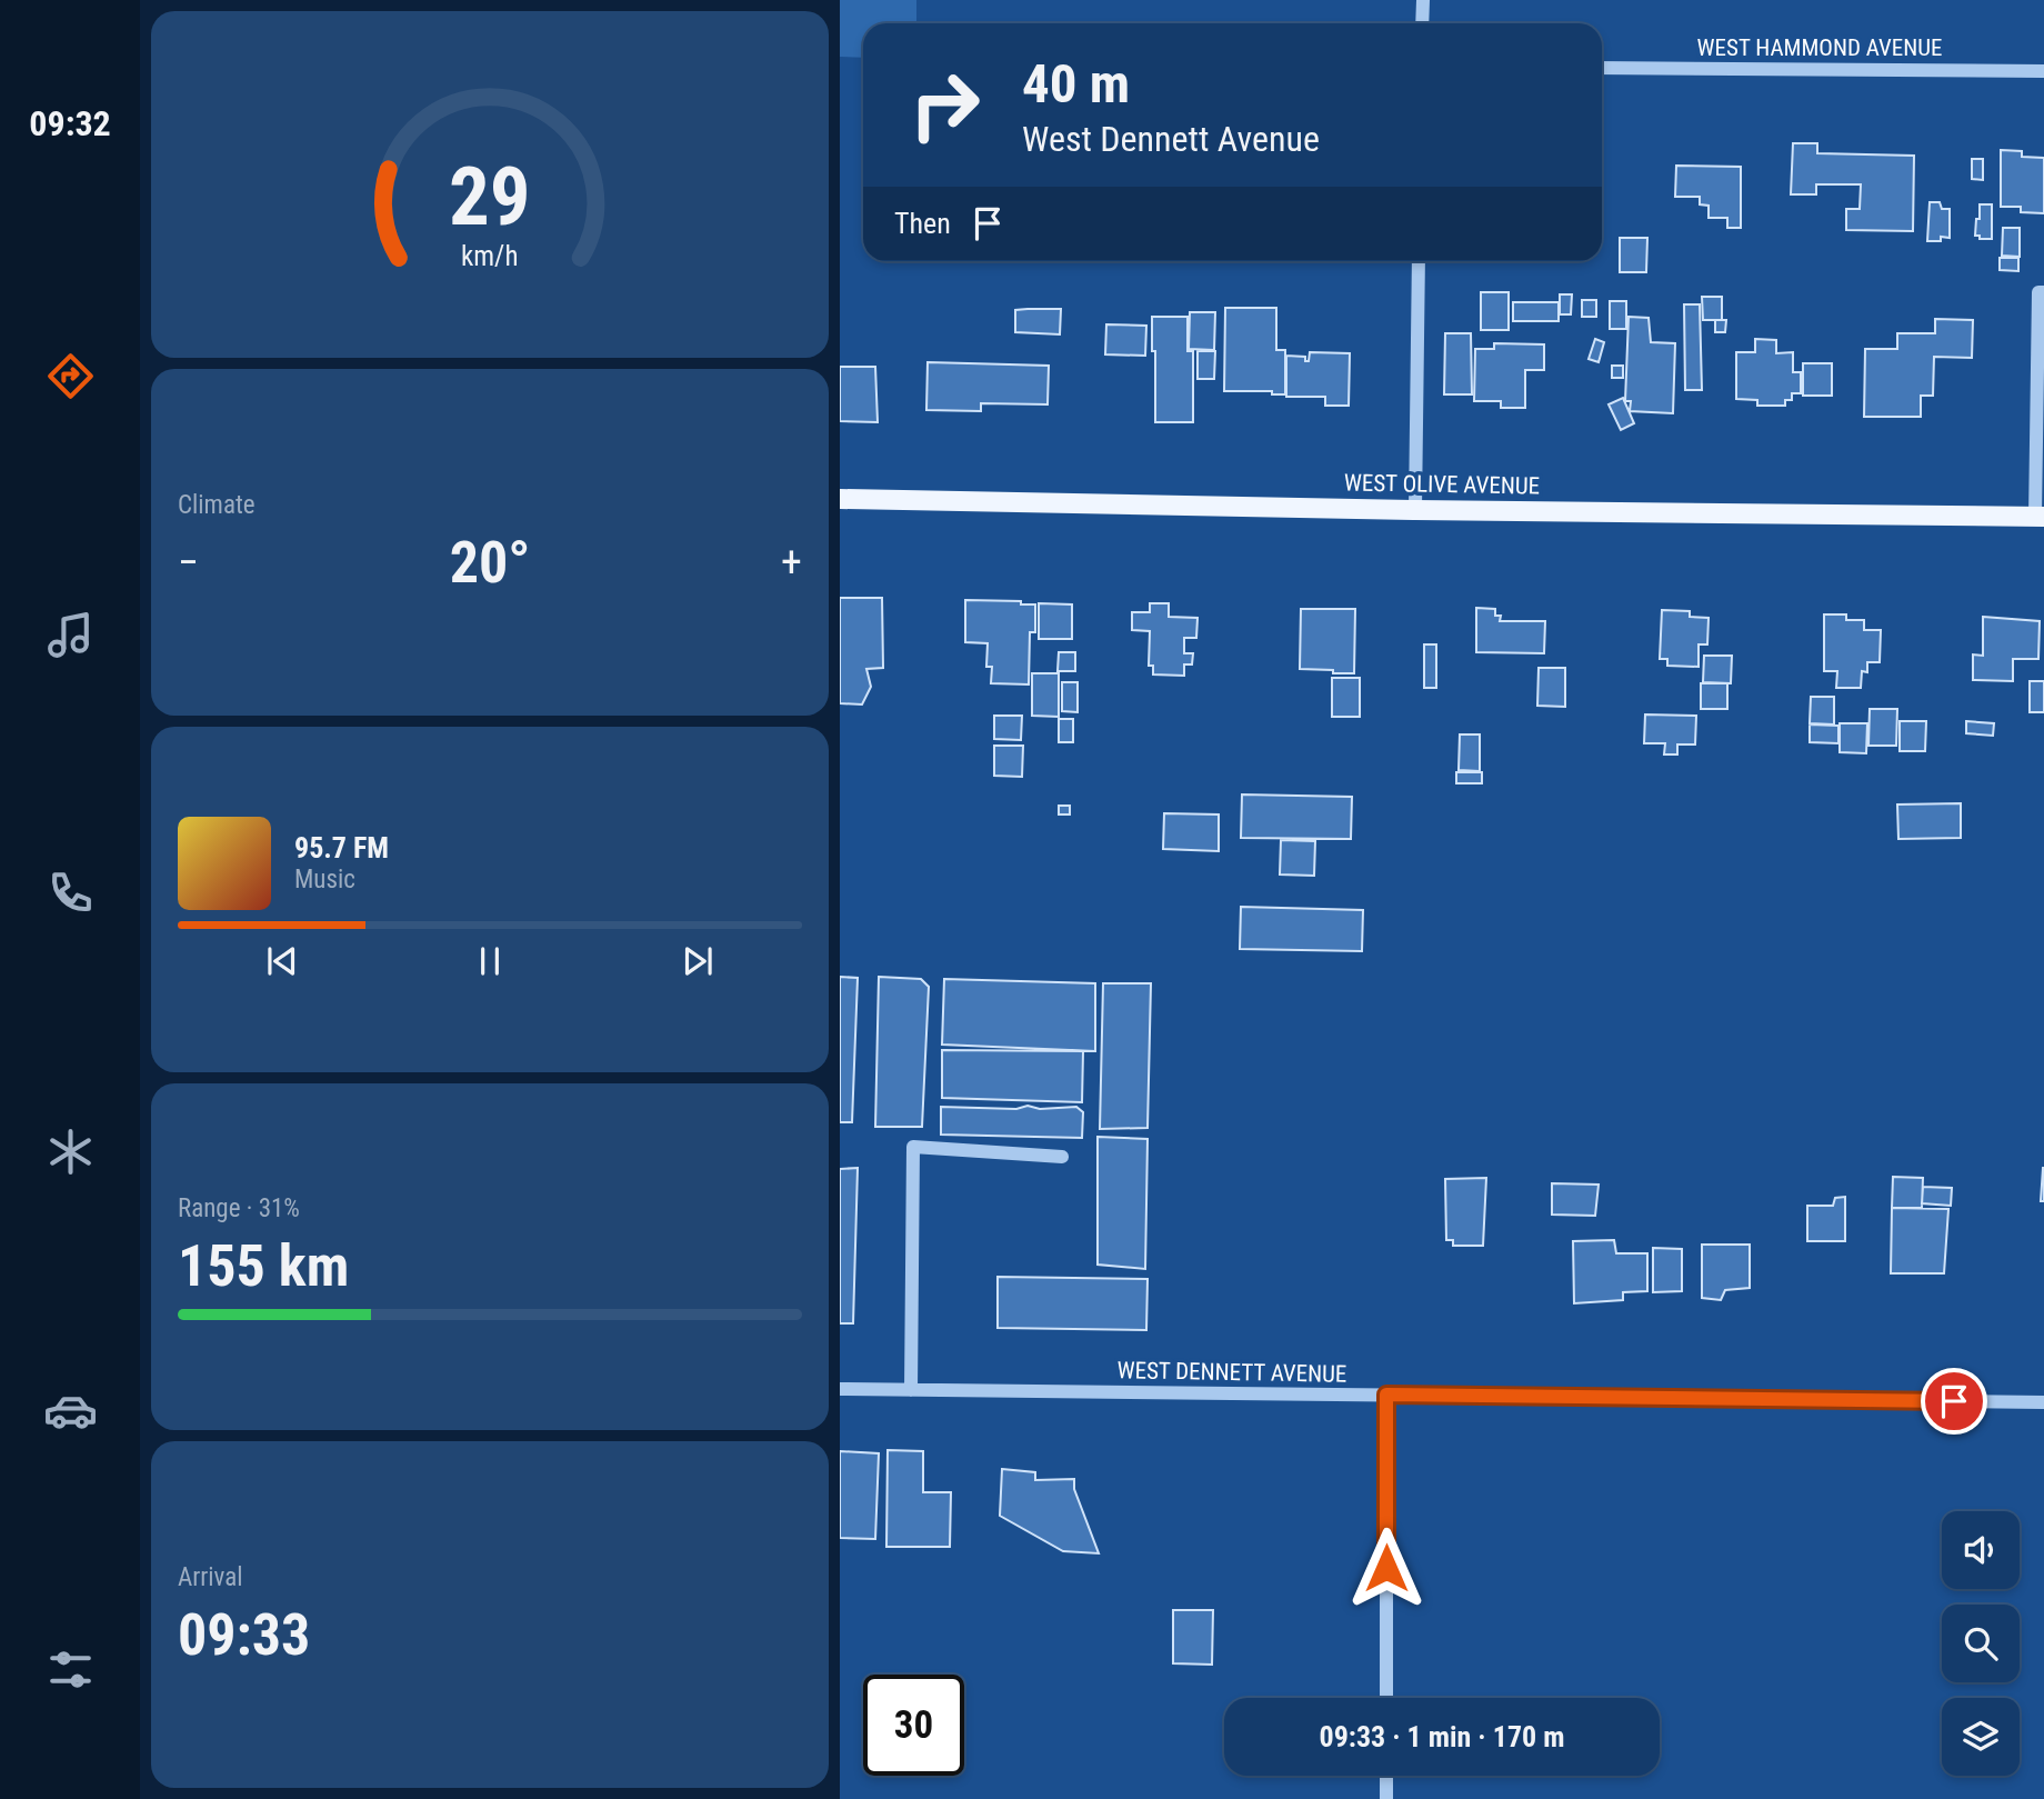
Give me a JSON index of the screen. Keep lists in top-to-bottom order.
{
  "streets": {
    "main road": ["WEST OLIVE AVENUE"],
    "street": ["WEST HAMMOND AVENUE", "WEST DENNETT AVENUE"]
  },
  "page": {
    "tabs": "09:32",
    "turn": ["40 m", "West Dennett Avenue"],
    "then": "Then",
    "tile": [
      "Climate",
      ["Range · 31%", "155 km"],
      ["Arrival", "09:33"]
    ],
    "heat": ["−", "20°", "+"],
    "song": ["95.7 FM", "Music"],
    "limit": "30",
    "trip": "09:33 · 1 min · 170 m",
    "gauge": ["29", "km/h"]
  }
}
